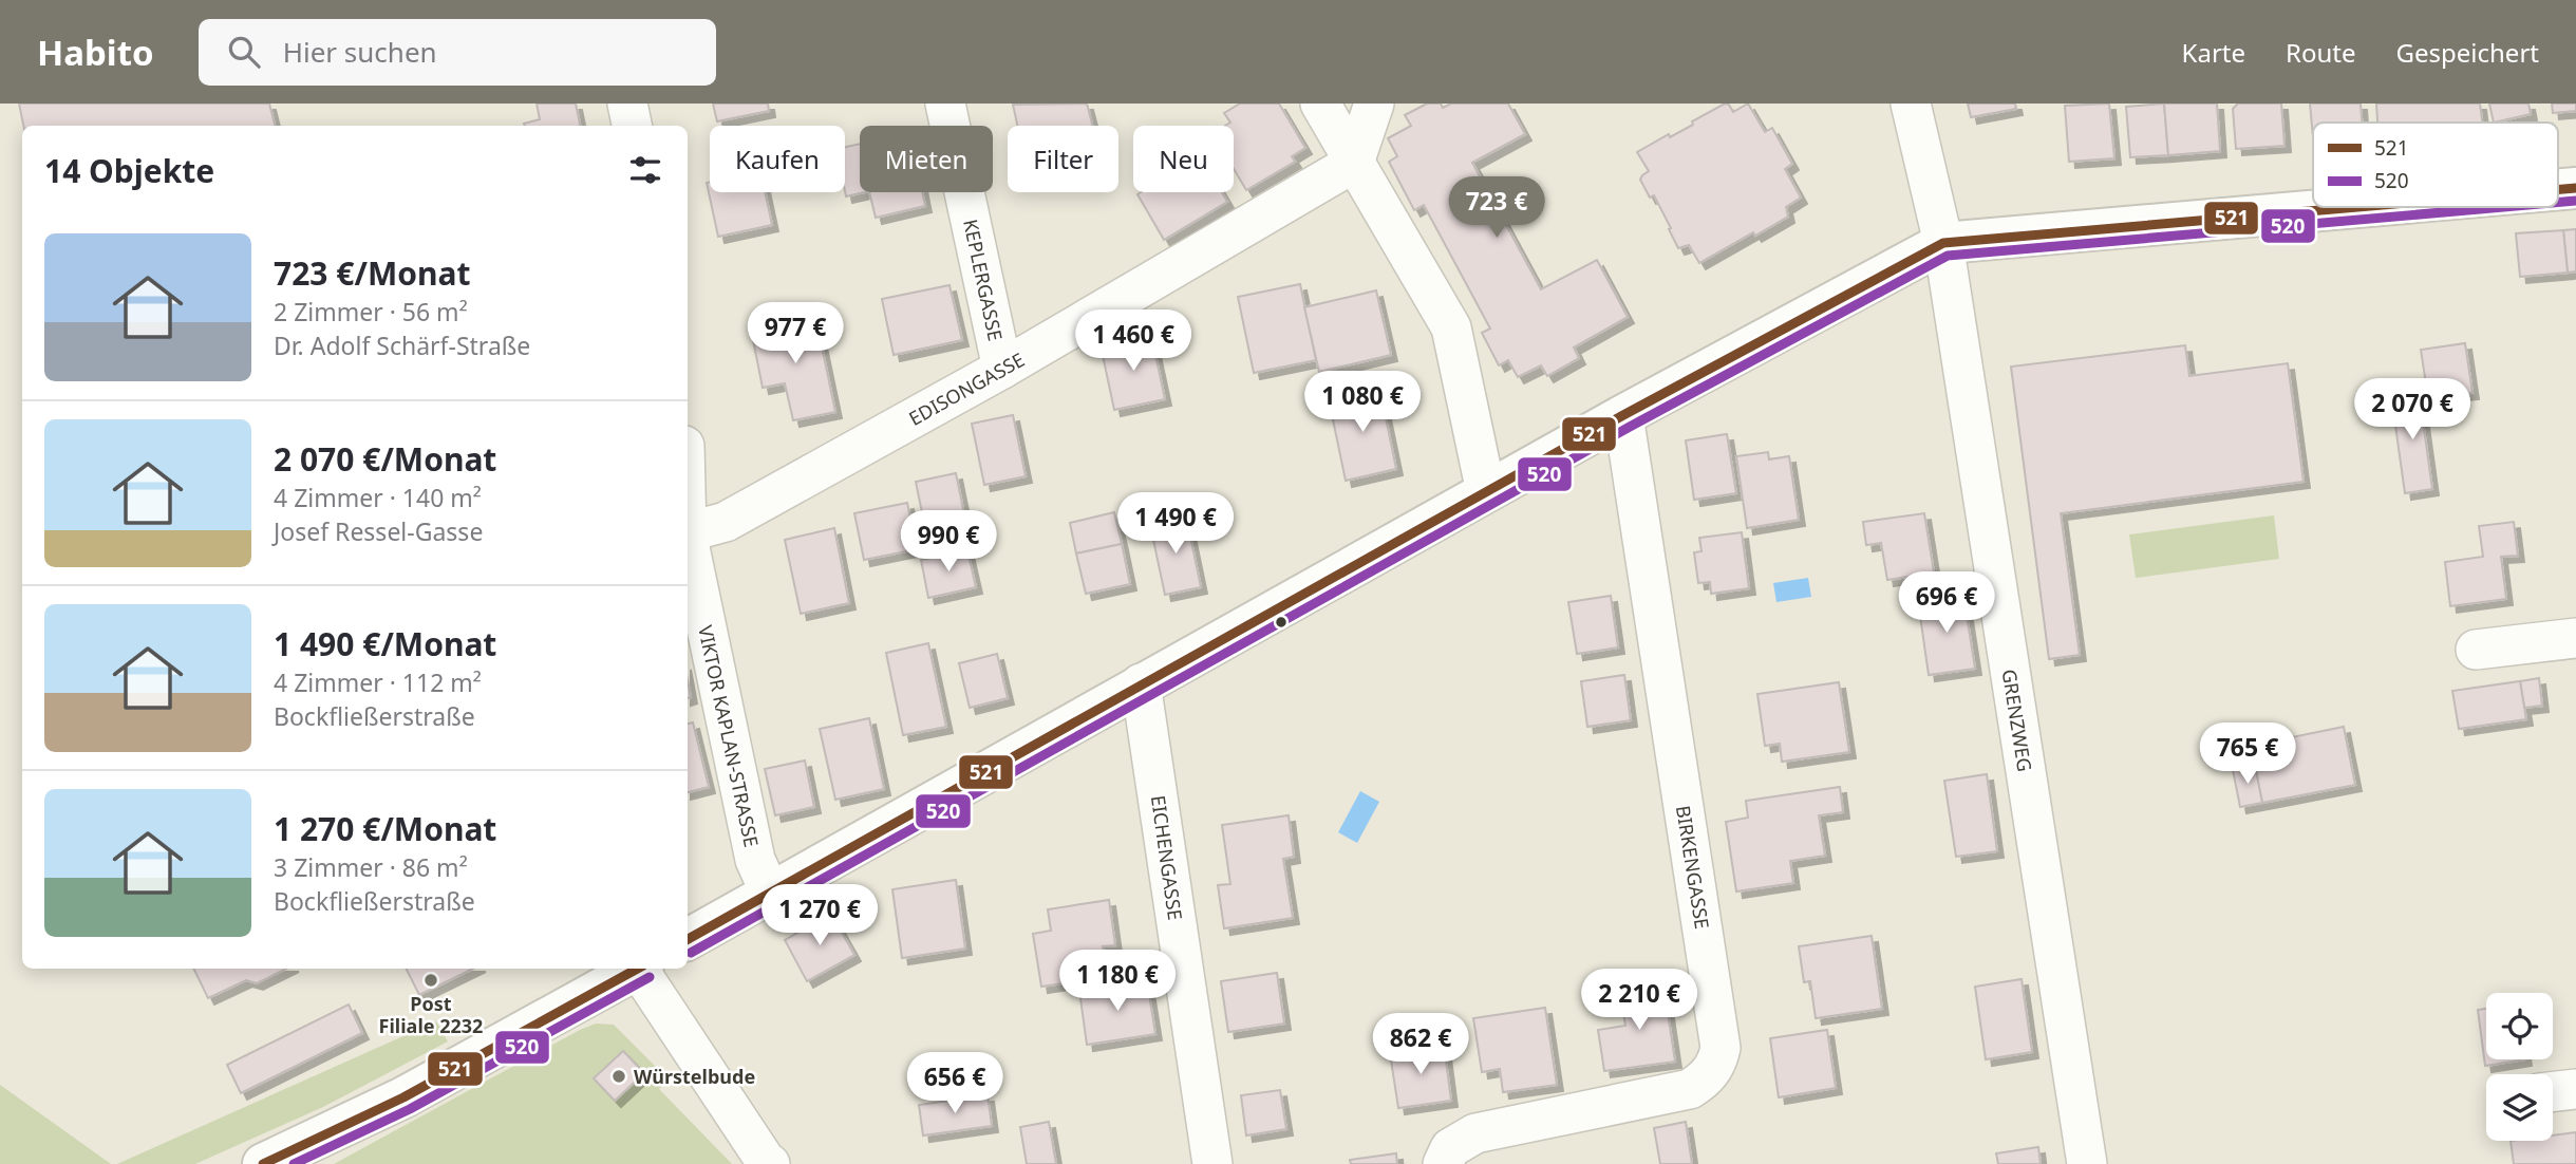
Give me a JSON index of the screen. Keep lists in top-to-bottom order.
{
  "streets": {
    "street": [
      "KEPLERGASSE",
      "EDISONGASSE",
      "GRENZWEG",
      "VIKTOR KAPLAN-STRASSE",
      "EICHENGASSE",
      "BIRKENGASSE"
    ]
  },
  "crossings": [
    ["KEPLERGASSE", "EDISONGASSE"]
  ],
  "places": ["Post Filiale 2232", "Würstelbude"],
  "lines": ["transit line 521", "transit line 520"],
  "legend": ["521", "520"],
  "page": {
    "header": "Habito",
    "search": "Hier suchen",
    "nav": ["Karte", "Route", "Gespeichert"],
    "chip": [
      "Kaufen",
      "Mieten",
      "Filter",
      "Neu"
    ],
    "heading": "14 Objekte",
    "price": [
      "723 €",
      "977 €",
      "1 460 €",
      "1 080 €",
      "2 070 €",
      "1 490 €",
      "990 €",
      "696 €",
      "765 €",
      "1 270 €",
      "1 180 €",
      "2 210 €",
      "862 €",
      "656 €"
    ],
    "list": [
      {
        "name": "723 €/Monat",
        "note": "2 Zimmer · 56 m² · Dr. Adolf Schärf-Straße"
      },
      {
        "name": "2 070 €/Monat",
        "note": "4 Zimmer · 140 m² · Josef Ressel-Gasse"
      },
      {
        "name": "1 490 €/Monat",
        "note": "4 Zimmer · 112 m² · Bockfließerstraße"
      },
      {
        "name": "1 270 €/Monat",
        "note": "3 Zimmer · 86 m² · Bockfließerstraße"
      }
    ]
  }
}
